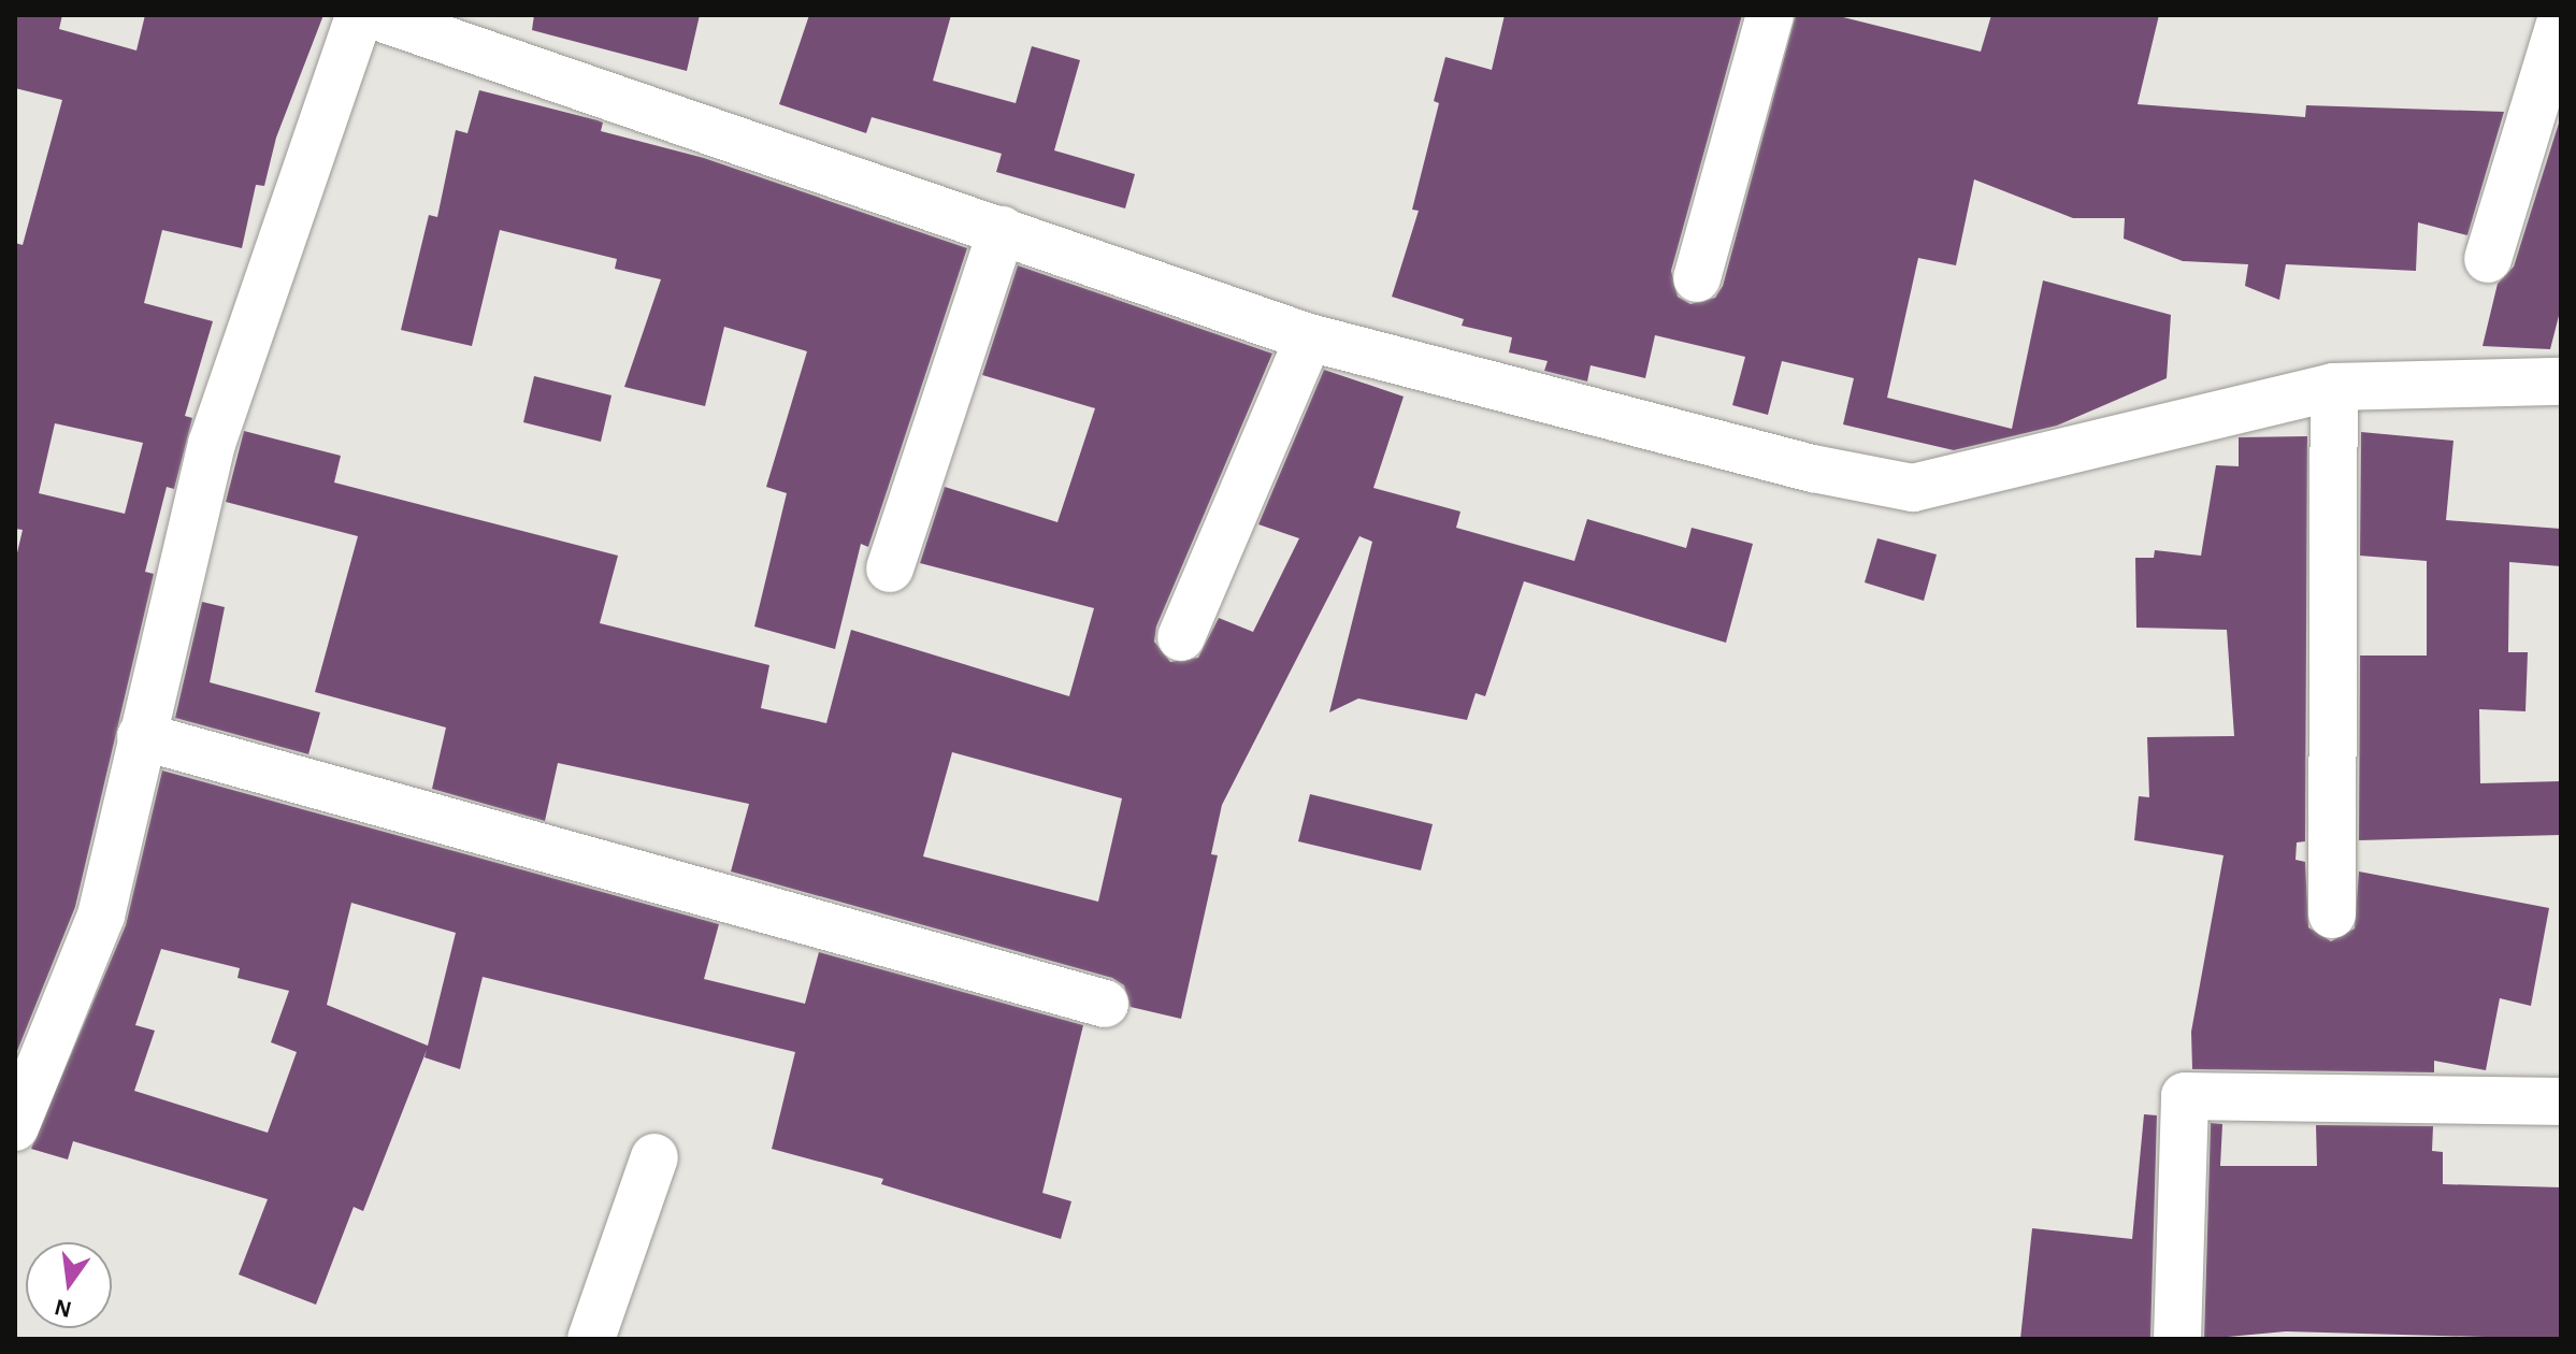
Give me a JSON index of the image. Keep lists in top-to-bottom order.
{
  "north": "bottom"
}
